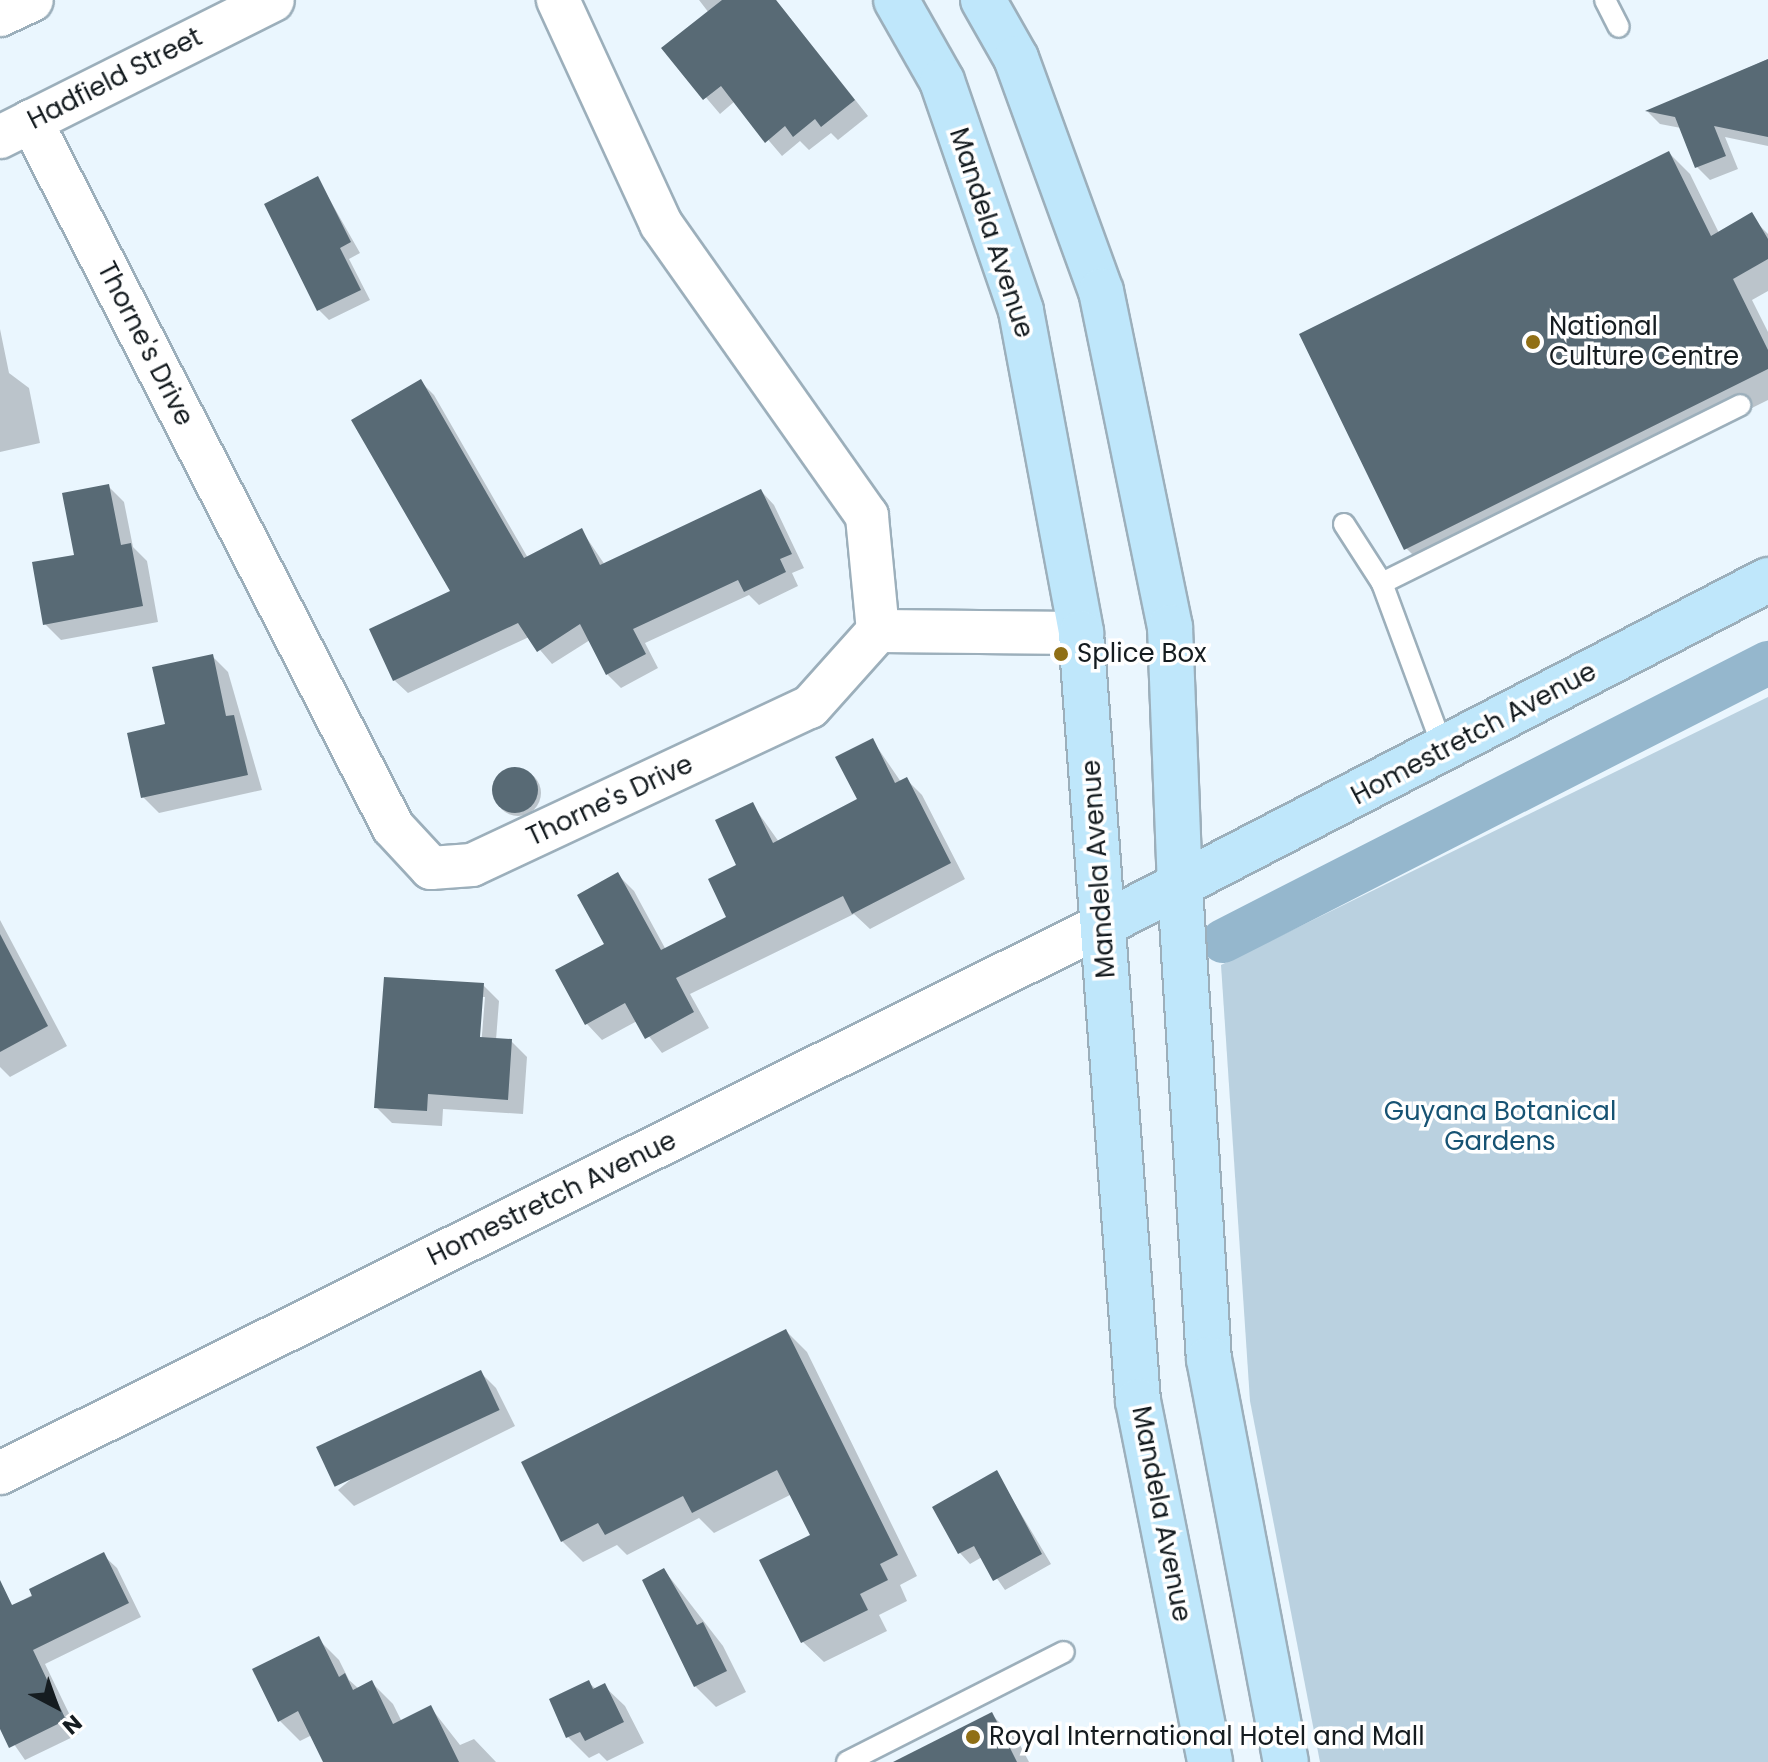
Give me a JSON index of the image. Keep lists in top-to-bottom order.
{
  "streets": {
    "main road": ["Mandela Avenue", "Homestretch Avenue"],
    "street": ["Hadfield Street", "Thorne's Drive"]
  },
  "crossings": [
    ["Hadfield Street", "Thorne's Drive"],
    ["Mandela Avenue", "Homestretch Avenue"]
  ],
  "parks": ["Guyana Botanical Gardens"],
  "places": ["National Culture Centre", "Splice Box", "Royal International Hotel and Mall"],
  "north": "bottom right"
}
